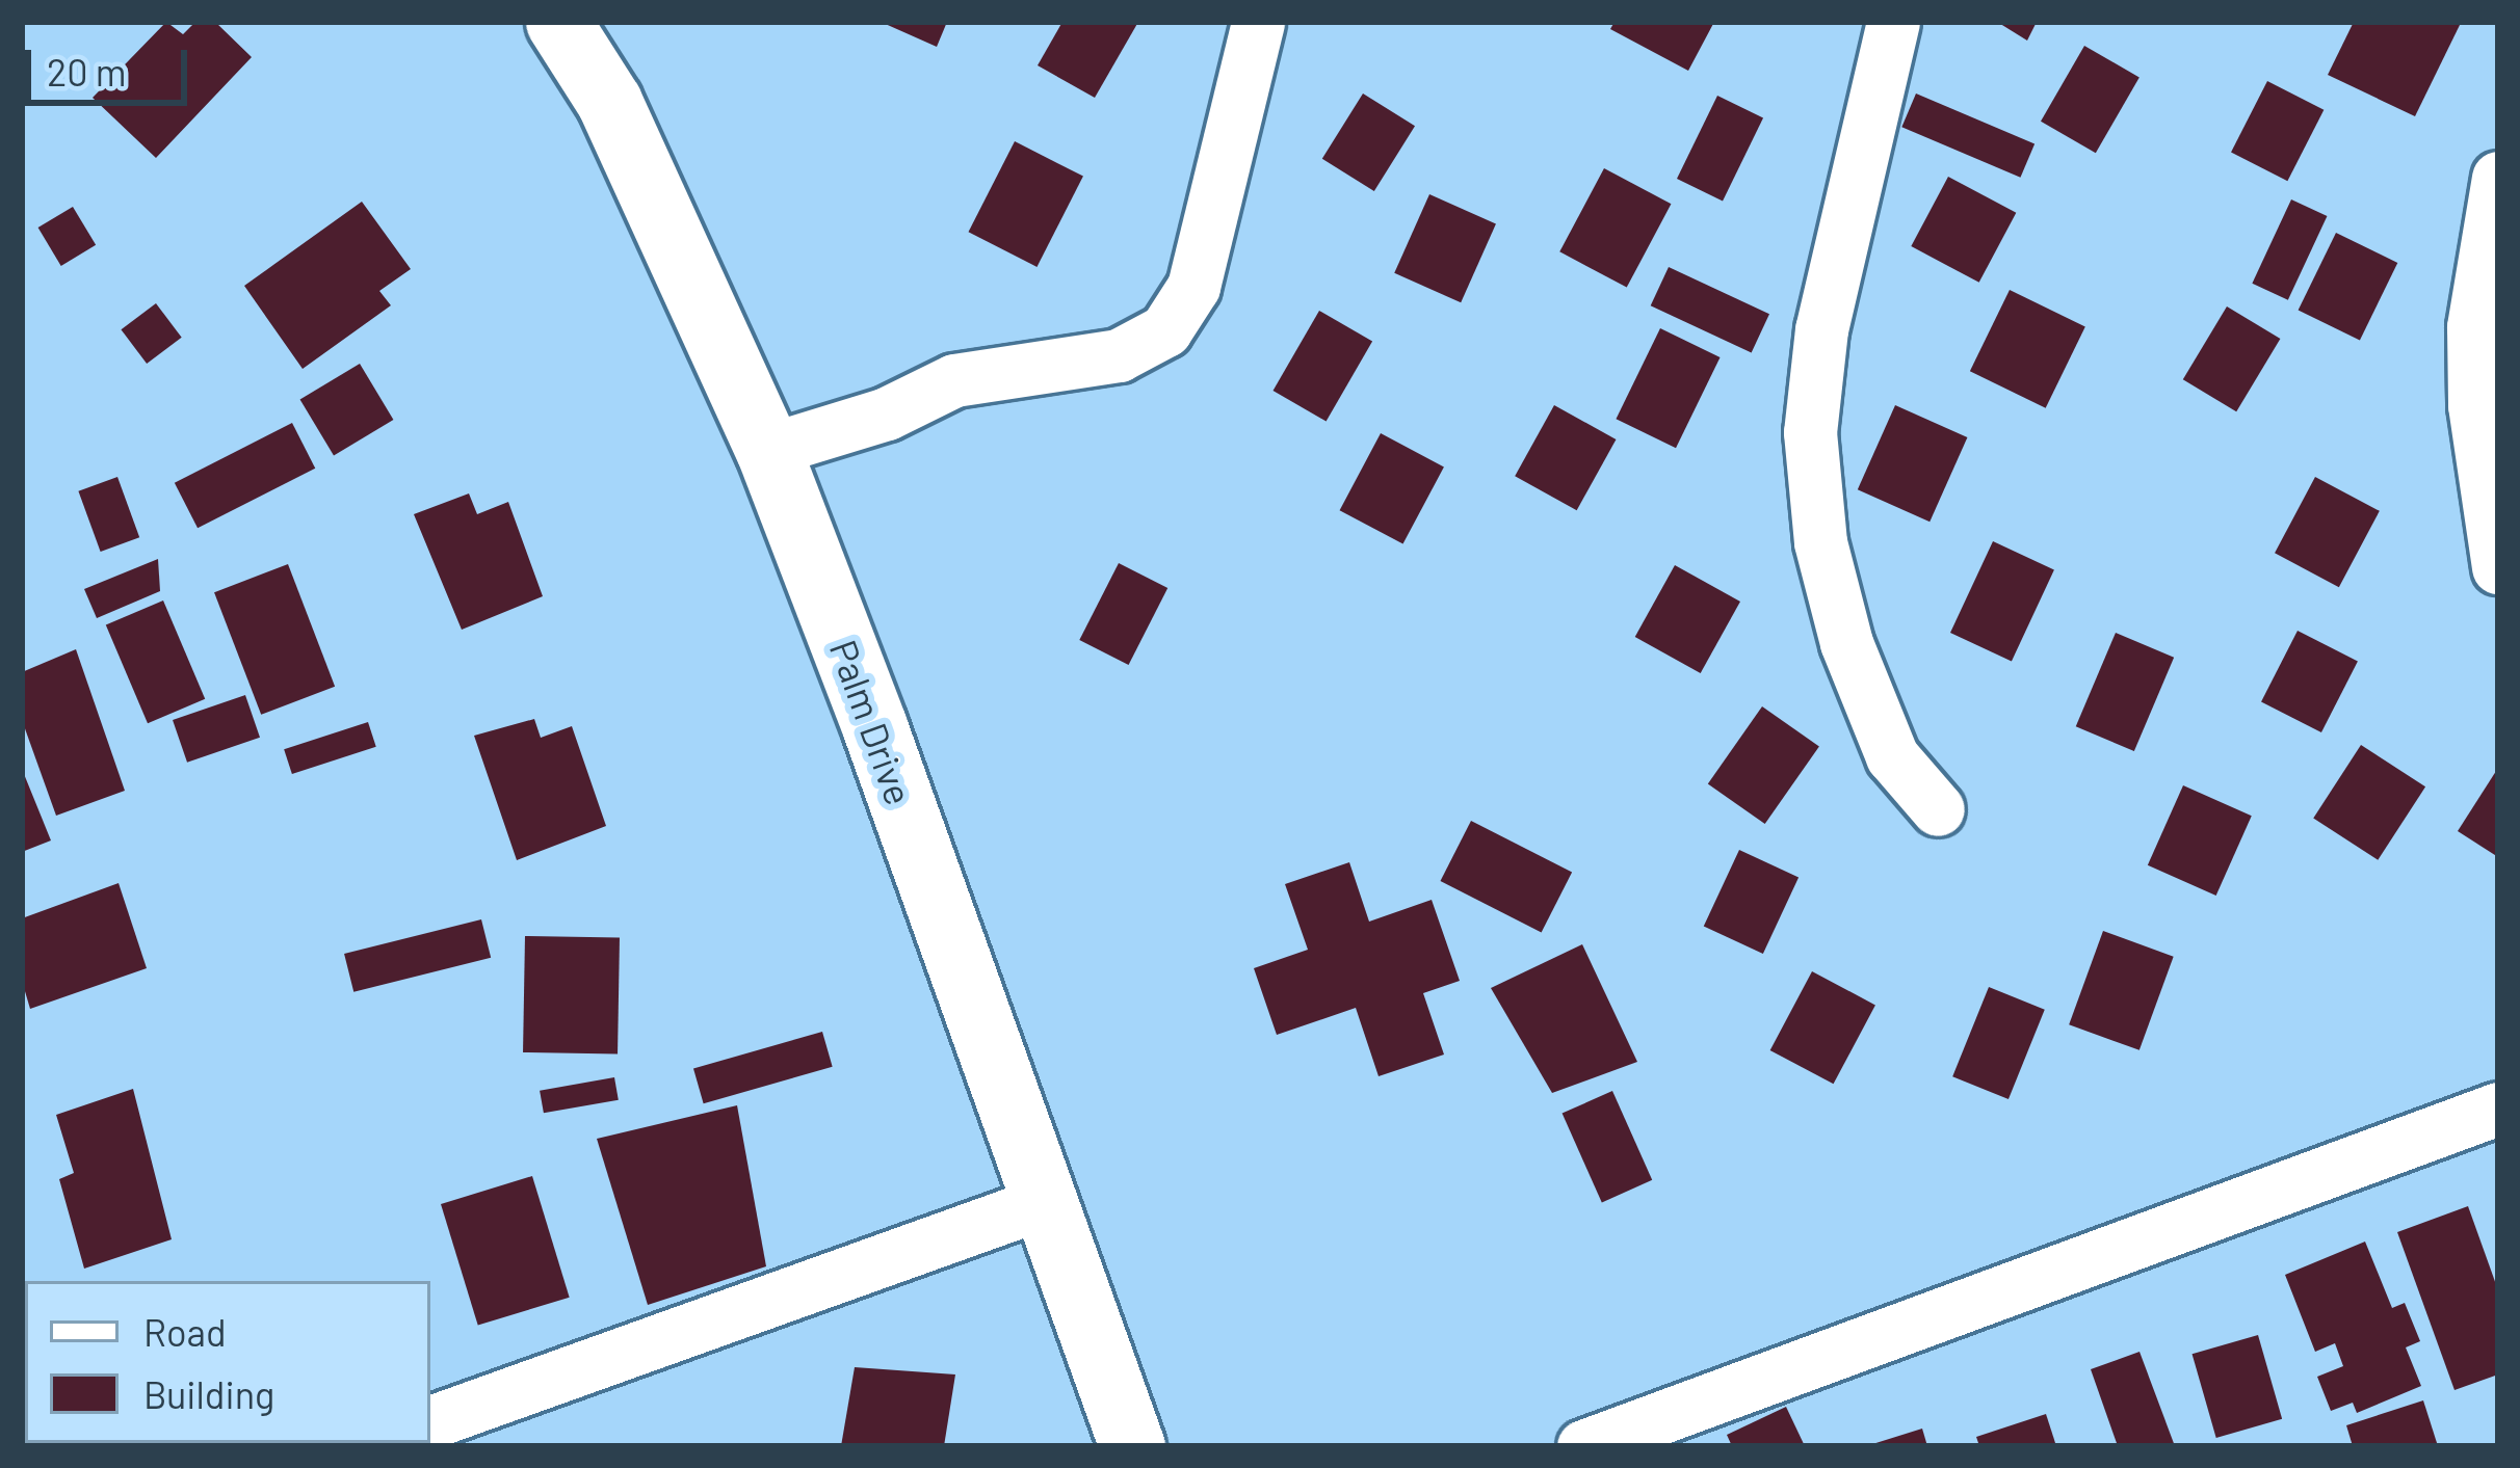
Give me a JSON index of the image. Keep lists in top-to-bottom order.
{
  "streets": {
    "street": ["Palm Drive"]
  },
  "legend": ["Road", "Building"],
  "scale_bar": "20 m"
}
